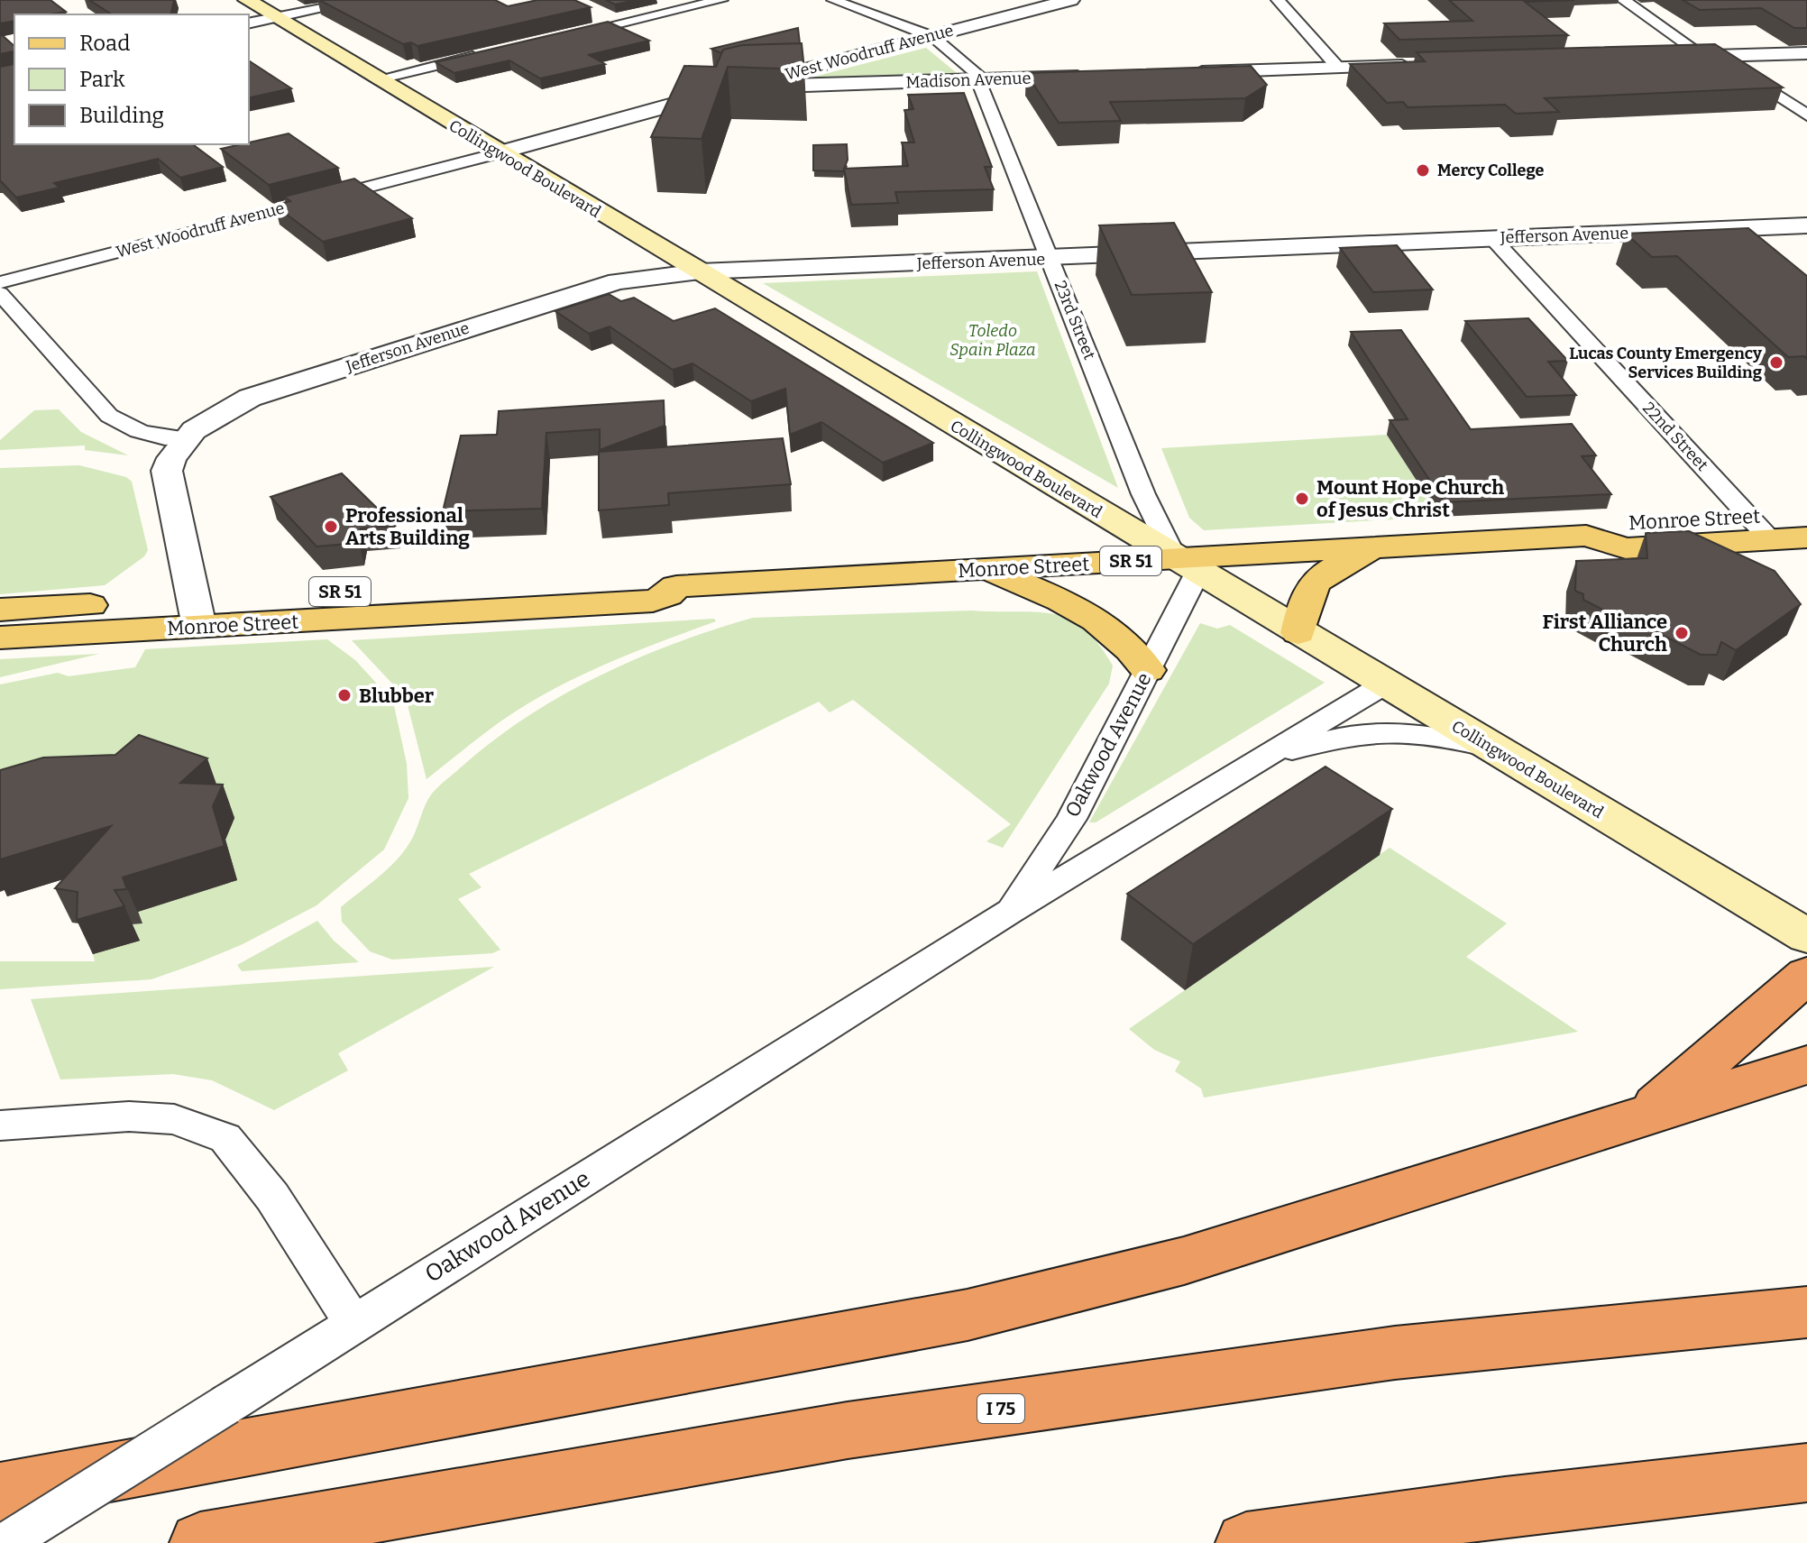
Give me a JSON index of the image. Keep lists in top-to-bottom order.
{
  "streets": {
    "highway": ["I 75"],
    "main road": ["Collingwood Boulevard", "Monroe Street", "SR 51"],
    "street": [
      "West Woodruff Avenue",
      "Madison Avenue",
      "Jefferson Avenue",
      "23rd Street",
      "22nd Street",
      "Oakwood Avenue"
    ]
  },
  "crossings": [
    ["West Woodruff Avenue", "Madison Avenue"],
    ["West Woodruff Avenue", "Collingwood Boulevard"],
    ["West Woodruff Avenue", "23rd Street"],
    ["Madison Avenue", "23rd Street"],
    ["Collingwood Boulevard", "Jefferson Avenue"],
    ["Collingwood Boulevard", "23rd Street"],
    ["Collingwood Boulevard", "Monroe Street"],
    ["Collingwood Boulevard", "Oakwood Avenue"],
    ["Jefferson Avenue", "23rd Street"],
    ["Jefferson Avenue", "22nd Street"],
    ["23rd Street", "Monroe Street"],
    ["23rd Street", "Oakwood Avenue"],
    ["22nd Street", "Monroe Street"],
    ["Monroe Street", "Oakwood Avenue"]
  ],
  "parks": ["Toledo Spain Plaza"],
  "places": [
    "Mercy College",
    "Lucas County Emergency Services Building",
    "Mount Hope Church of Jesus Christ",
    "Professional Arts Building",
    "First Alliance Church",
    "Blubber"
  ],
  "legend": ["Road", "Park", "Building"]
}
